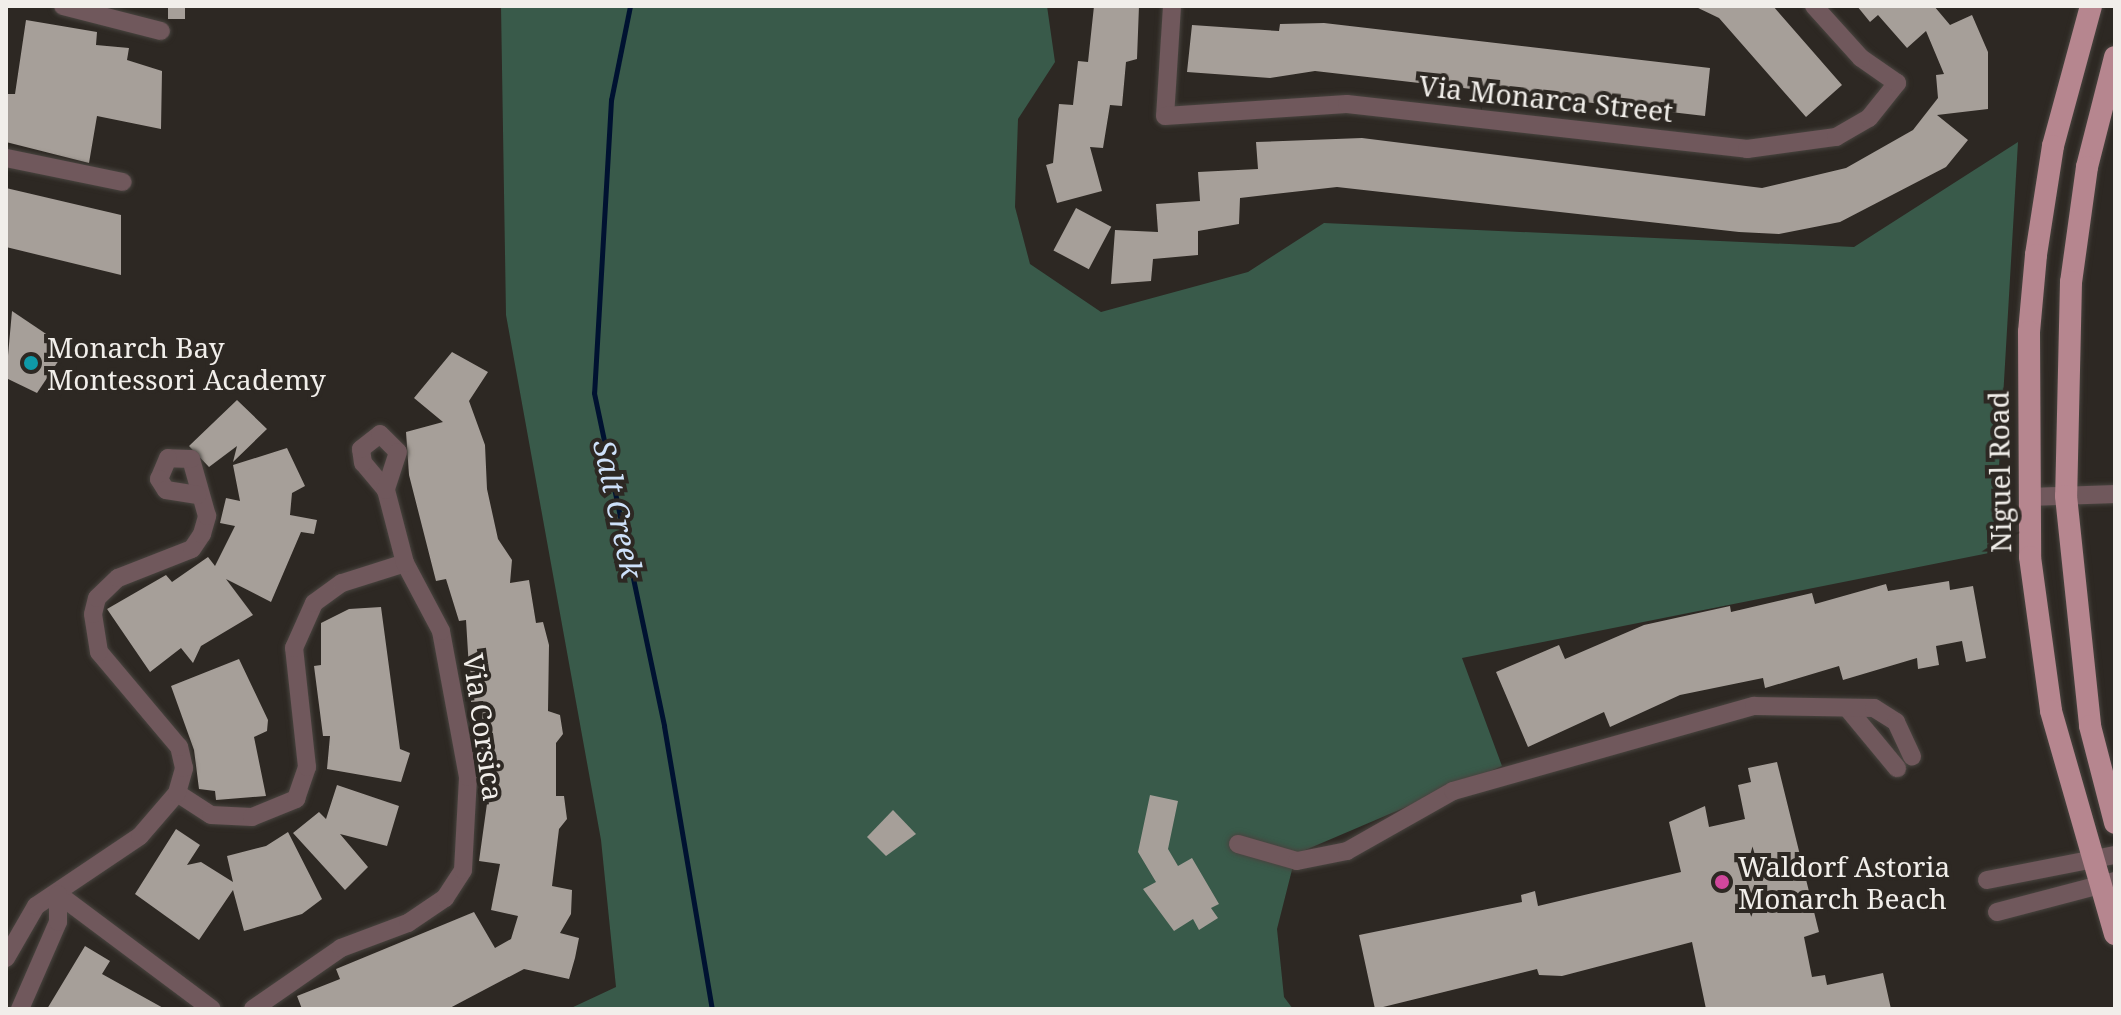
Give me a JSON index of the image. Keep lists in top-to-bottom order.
{
  "streets": {
    "main road": ["Niguel Road"],
    "street": ["Via Monarca Street", "Via Corsica"]
  },
  "water": ["Salt Creek"],
  "places": ["Monarch Bay Montessori Academy", "Waldorf Astoria Monarch Beach"]
}
